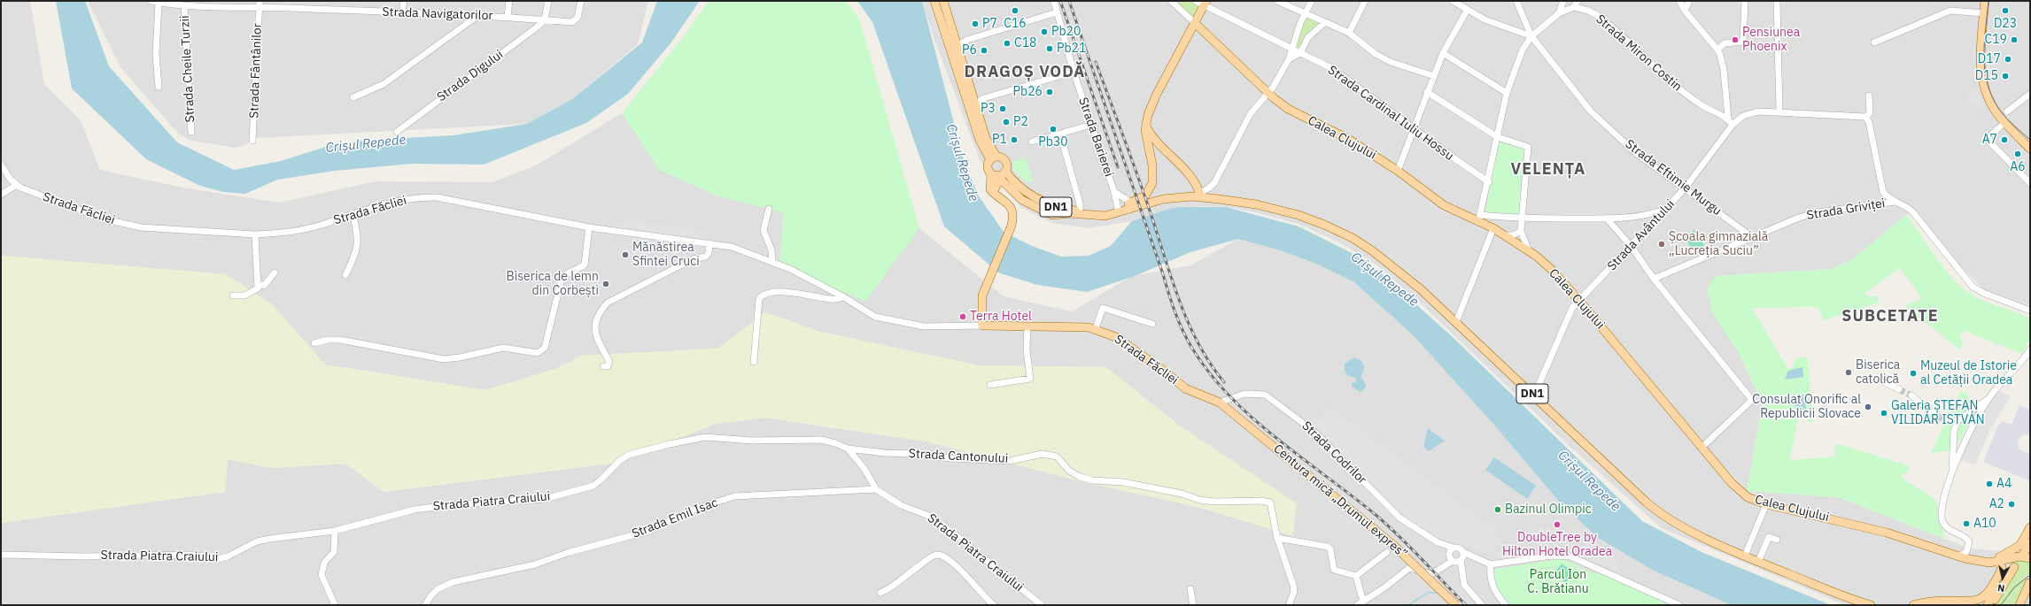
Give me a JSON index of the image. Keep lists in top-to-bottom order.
{
  "streets": {
    "main road": [
      "Calea Clujului",
      "DN1",
      "Strada Făcliei",
      "Centura mică „Drumul expres”"
    ],
    "street": [
      "Strada Navigatorilor",
      "Strada Miron Costin",
      "Strada Cheile Turzii",
      "Strada Fântânilor",
      "Strada Digului",
      "Strada Cardinal Iuliu Hossu",
      "Strada Barierei",
      "Strada Eftimie Murgu",
      "Strada Griviței",
      "Strada Avântului",
      "Strada Codrilor",
      "Strada Cantonului",
      "Strada Piatra Craiului",
      "Strada Emil Isac"
    ]
  },
  "crossings": [
    ["Strada Navigatorilor", "Strada Cheile Turzii"],
    ["Strada Navigatorilor", "Strada Fântânilor"],
    ["Strada Navigatorilor", "Strada Digului"],
    ["Strada Miron Costin", "Strada Avântului"],
    ["Strada Barierei", "DN1"],
    ["Calea Clujului", "DN1"],
    ["Calea Clujului", "Strada Avântului"],
    ["Strada Eftimie Murgu", "Strada Griviței"],
    ["Strada Eftimie Murgu", "Strada Avântului"],
    ["DN1", "Strada Avântului"],
    ["Strada Făcliei", "Strada Codrilor"],
    ["Strada Făcliei", "Centura mică „Drumul expres”"],
    ["Strada Codrilor", "Centura mică „Drumul expres”"],
    ["Strada Cantonului", "Strada Piatra Craiului"],
    ["Strada Piatra Craiului", "Strada Emil Isac"]
  ],
  "districts": ["DRAGOȘ VODĂ", "VELENȚA", "SUBCETATE"],
  "water": ["Crișul Repede"],
  "parks": ["Parcul Ion C. Brătianu"],
  "places": [
    "C16",
    "D23",
    "P7",
    "Pb20",
    "Pensiunea Phoenix",
    "C19",
    "C18",
    "Pb21",
    "P6",
    "D17",
    "D15",
    "Pb26",
    "P3",
    "P2",
    "Pb30",
    "P1",
    "A7",
    "A6",
    "Școala gimnazială „Lucreția Suciu”",
    "Mănăstirea Sfintei Cruci",
    "Biserica de lemn din Corbești",
    "Terra Hotel",
    "Biserica catolică",
    "Muzeul de Istorie al Cetății Oradea",
    "Consulat Onorific al Republicii Slovace",
    "Galeria ȘTEFAN VILIDÁR ISTVÁN",
    "A4",
    "A2",
    "Bazinul Olimpic",
    "A10",
    "DoubleTree by Hilton Hotel Oradea"
  ],
  "north": "bottom"
}
